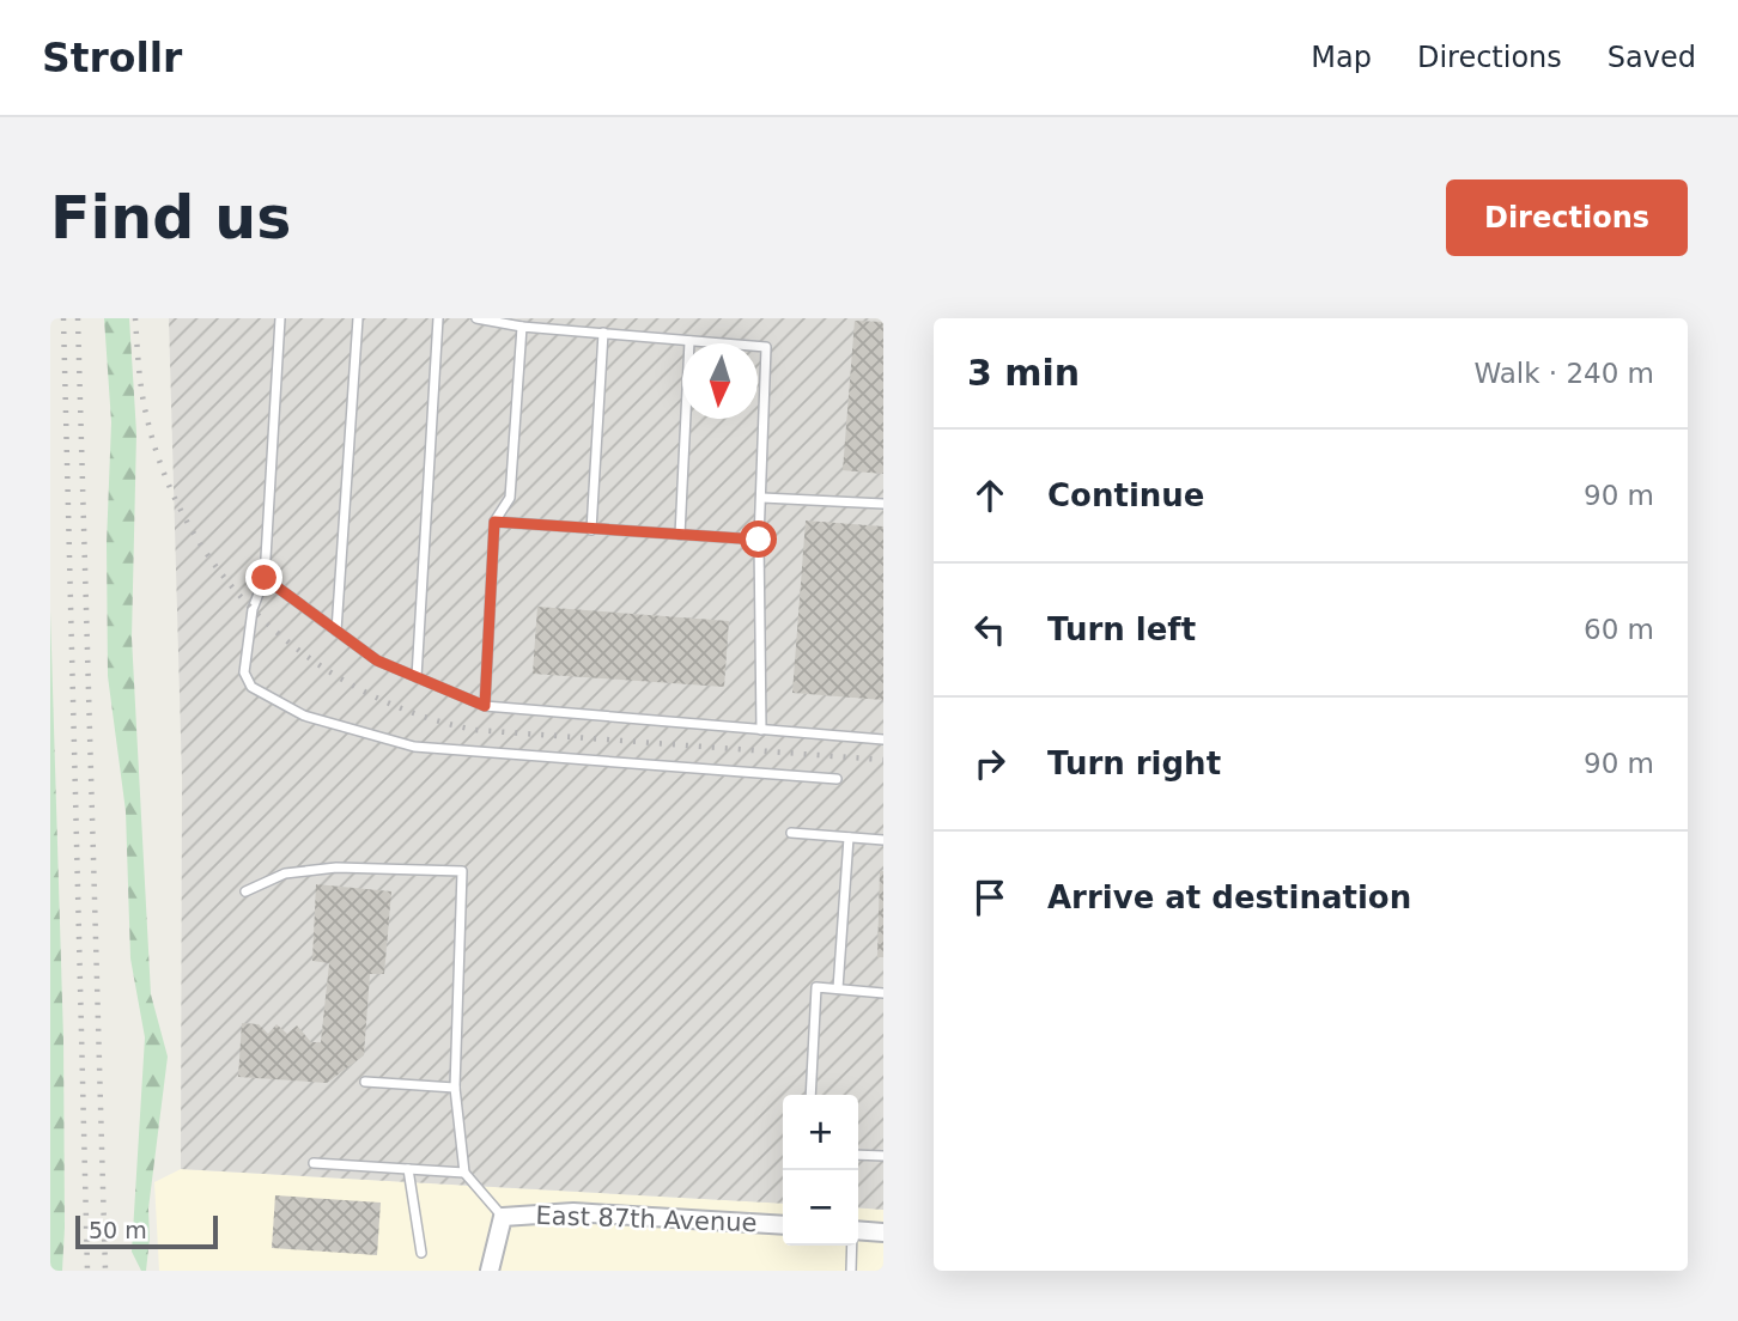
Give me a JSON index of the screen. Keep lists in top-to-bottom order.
{
  "streets": {
    "street": ["East 87th Avenue"]
  },
  "scale_bar": "50 m",
  "north": "bottom",
  "page": {
    "header": "Strollr",
    "nav": ["Map", "Directions", "Saved"],
    "buttons": "Directions",
    "title": "Find us",
    "heading": ["3 min", "Walk · 240 m"],
    "list": [
      ["Continue", "90 m"],
      ["Turn left", "60 m"],
      ["Turn right", "90 m"],
      "Arrive at destination"
    ],
    "map_buttons": ["+", "−"],
    "scale": "50 m"
  }
}
